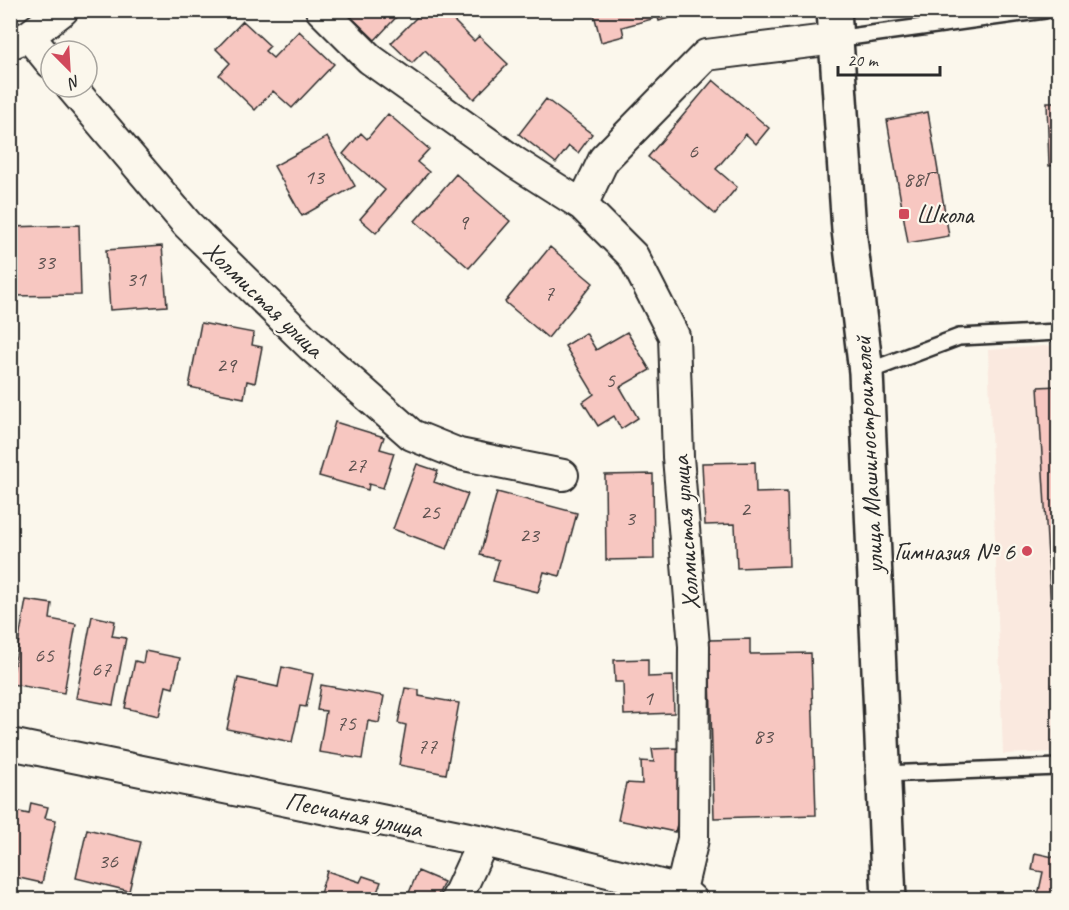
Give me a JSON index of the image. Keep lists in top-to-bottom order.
{
  "streets": {
    "street": ["Холмистая улица", "улица Машиностроителей", "Песчаная улица"]
  },
  "crossings": [
    ["Холмистая улица", "Песчаная улица"]
  ],
  "places": {
    "transit": ["Школа"],
    "other": ["Гимназия № 6"]
  },
  "house_numbers": [
    "6",
    "13",
    "88Г",
    "9",
    "33",
    "31",
    "7",
    "29",
    "5",
    "27",
    "2",
    "25",
    "3",
    "23",
    "65",
    "67",
    "1",
    "75",
    "83",
    "77",
    "36"
  ],
  "scale_bar": "20 m",
  "north": "bottom right"
}
